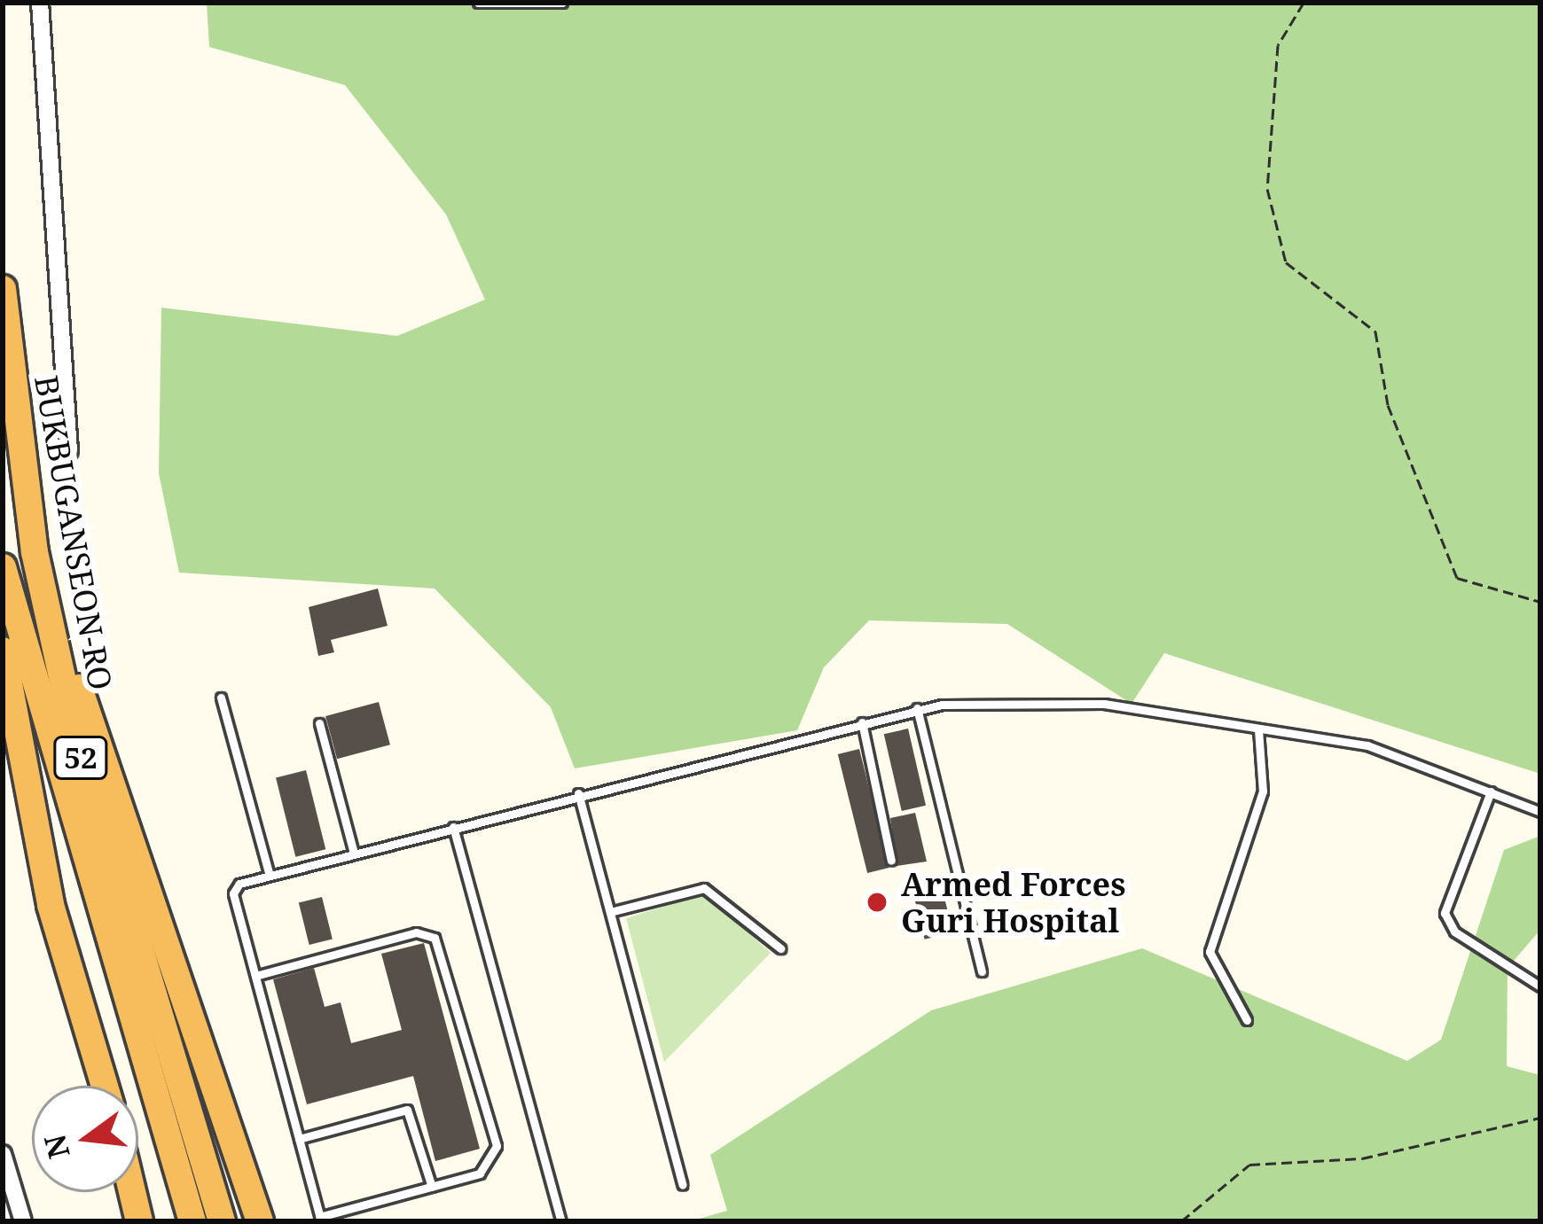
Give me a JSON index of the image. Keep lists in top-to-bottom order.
{
  "streets": {
    "highway": ["BUKBUGANSEON-RO", "52"]
  },
  "places": ["Armed Forces Guri Hospital"],
  "north": "left"
}
